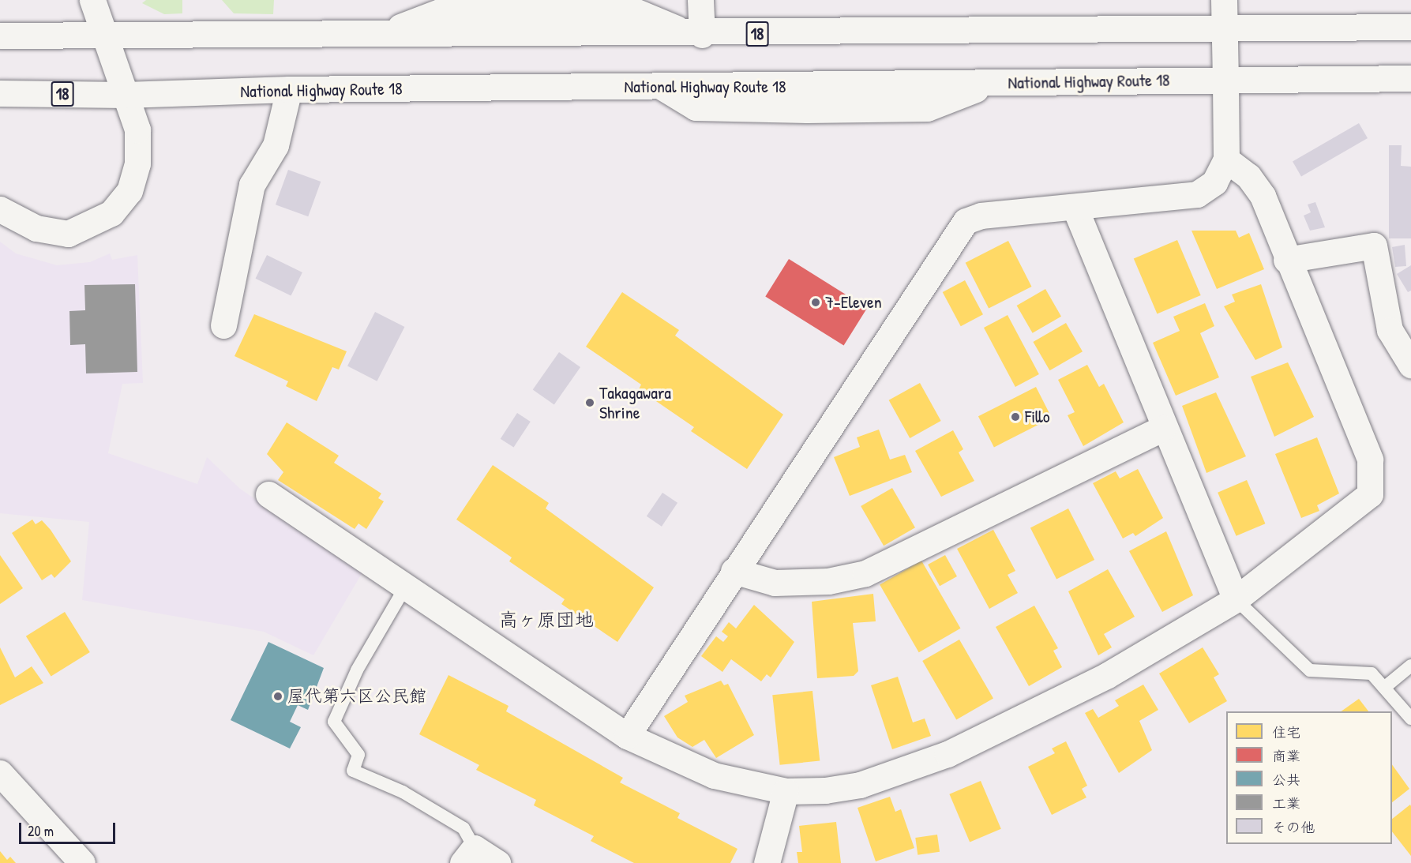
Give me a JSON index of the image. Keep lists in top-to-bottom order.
{
  "streets": {
    "main road": ["18", "National Highway Route 18"]
  },
  "districts": ["高ヶ原団地"],
  "places": [
    "7-Eleven",
    "Takagawara Shrine",
    "Fillo",
    "屋代第六区公民館"
  ],
  "legend": [
    "住宅",
    "商業",
    "公共",
    "工業",
    "その他"
  ],
  "scale_bar": "20 m"
}
